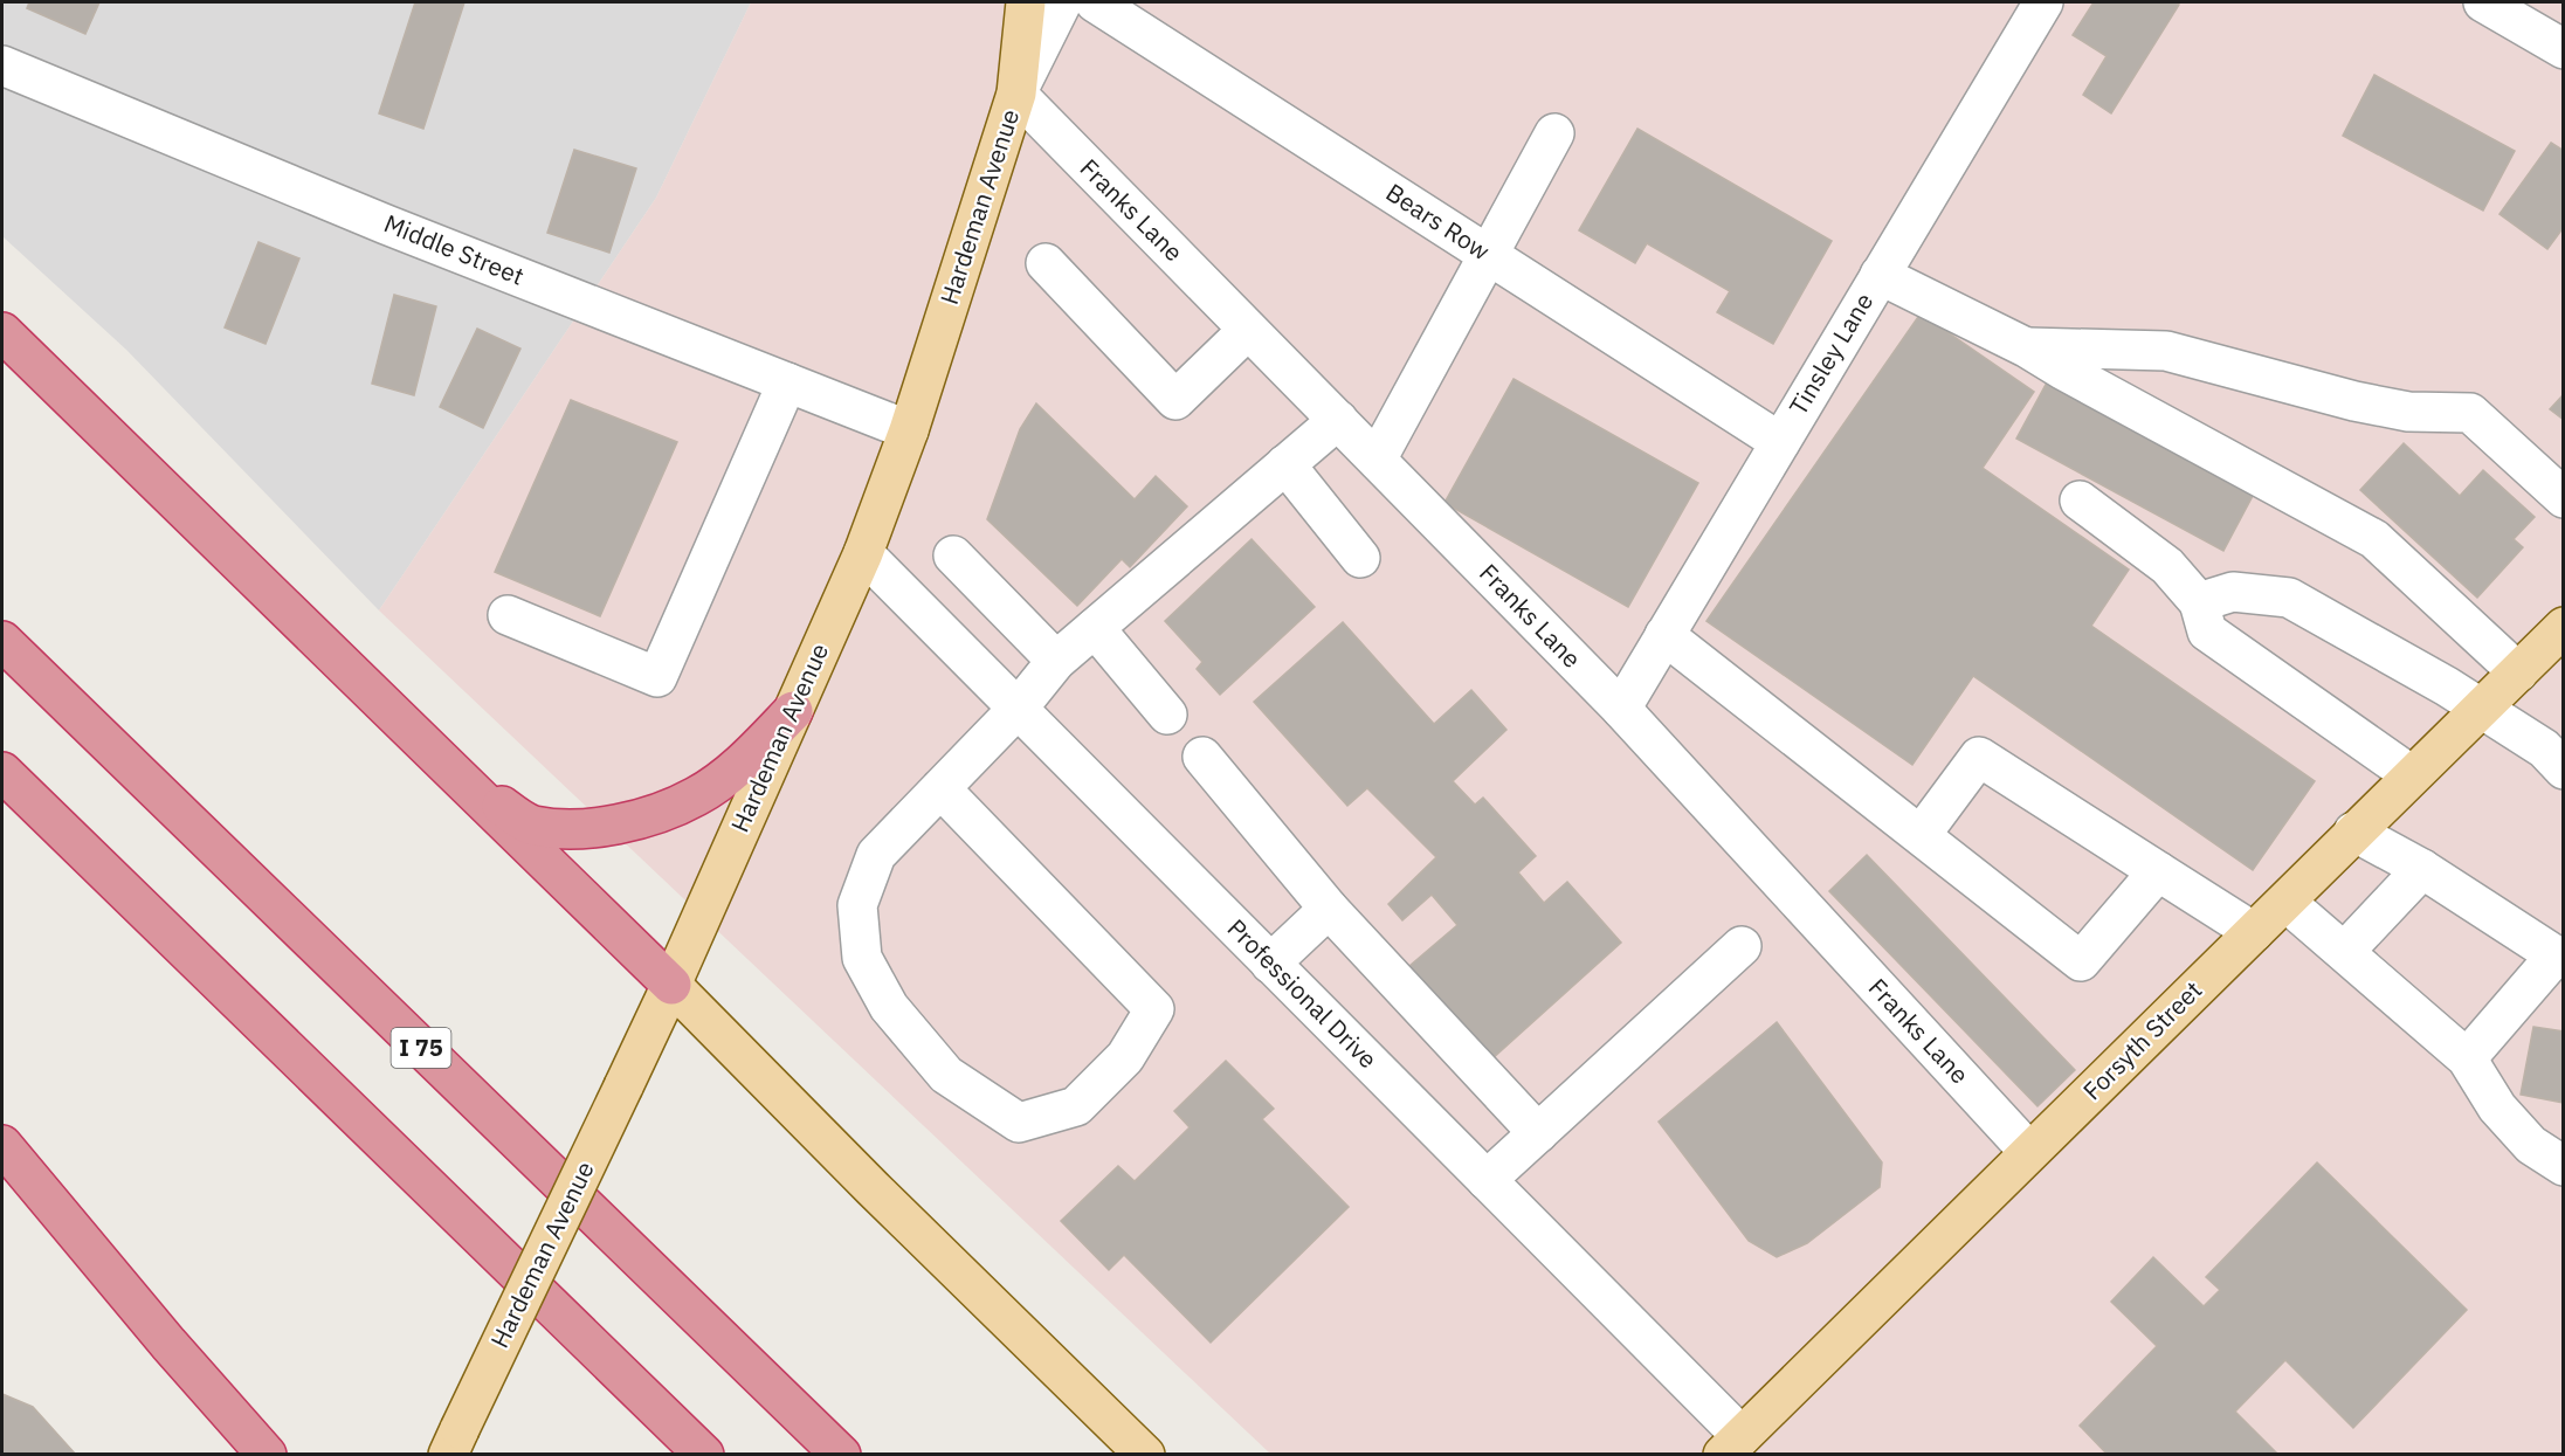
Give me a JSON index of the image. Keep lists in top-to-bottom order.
{
  "streets": {
    "highway": ["I 75"],
    "main road": ["Hardeman Avenue", "Forsyth Street"],
    "street": [
      "Franks Lane",
      "Bears Row",
      "Middle Street",
      "Tinsley Lane",
      "Professional Drive"
    ]
  },
  "crossings": [
    ["Hardeman Avenue", "Franks Lane"],
    ["Hardeman Avenue", "Middle Street"],
    ["Hardeman Avenue", "Professional Drive"],
    ["Franks Lane", "Tinsley Lane"],
    ["Franks Lane", "Forsyth Street"],
    ["Bears Row", "Tinsley Lane"],
    ["Professional Drive", "Forsyth Street"]
  ]
}
